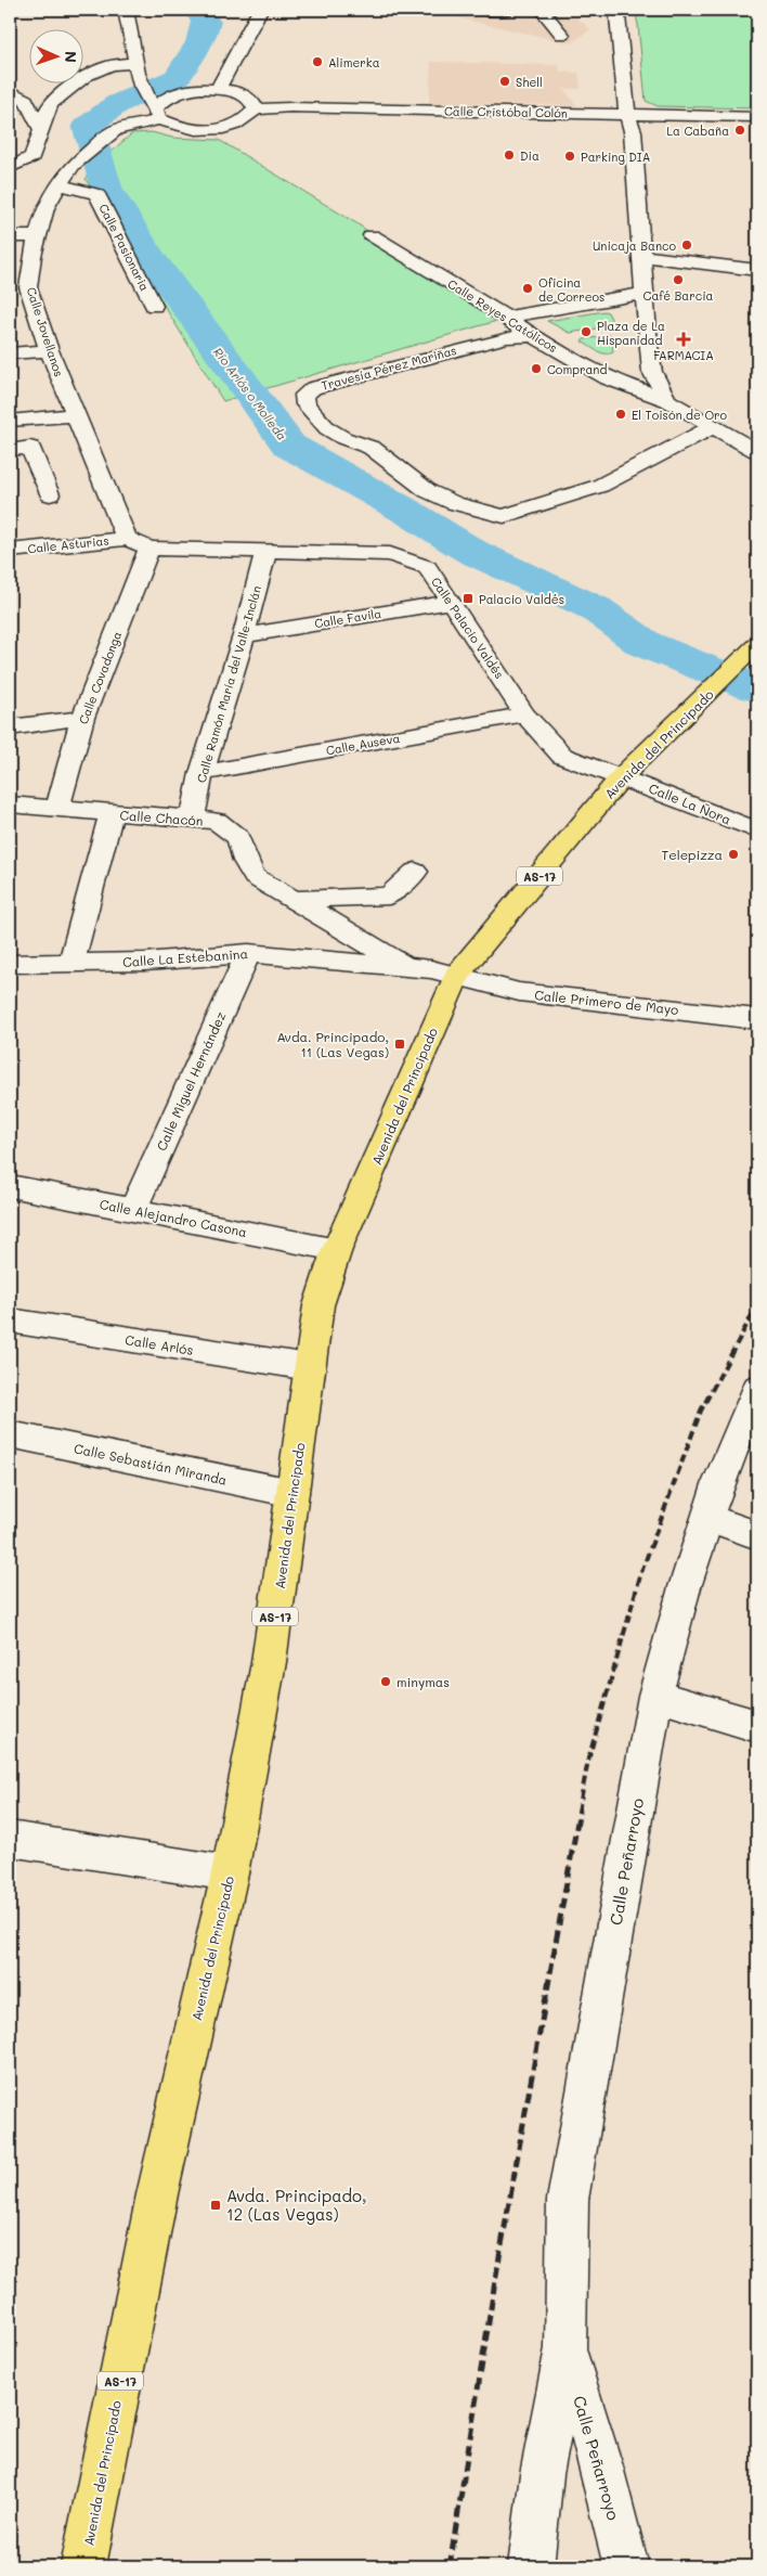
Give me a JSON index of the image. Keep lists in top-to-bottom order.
{
  "streets": {
    "main road": ["Avenida del Principado", "AS-17"],
    "street": [
      "Calle Cristóbal Colón",
      "Calle Pasionaria",
      "Calle Reyes Católicos",
      "Calle Jovellanos",
      "Travesía Pérez Mariñas",
      "Calle Asturias",
      "Calle Favila",
      "Calle Palacio Valdés",
      "Calle Covadonga",
      "Calle Ramón María del Valle-Inclán",
      "Calle Auseva",
      "Calle La Ñora",
      "Calle Chacón",
      "Calle La Estebanina",
      "Calle Primero de Mayo",
      "Calle Miguel Hernández",
      "Calle Alejandro Casona",
      "Calle Arlós",
      "Calle Sebastián Miranda",
      "Calle Peñarroyo"
    ]
  },
  "crossings": [
    ["Calle Pasionaria", "Calle Jovellanos"],
    ["Calle Reyes Católicos", "Travesía Pérez Mariñas"],
    ["Calle Jovellanos", "Calle Asturias"],
    ["Calle Favila", "Calle Palacio Valdés"],
    ["Calle Favila", "Calle Ramón María del Valle-Inclán"],
    ["Calle Palacio Valdés", "Calle Covadonga"],
    ["Calle Palacio Valdés", "Calle Ramón María del Valle-Inclán"],
    ["Calle Palacio Valdés", "Calle Auseva"],
    ["Calle Palacio Valdés", "Avenida del Principado"],
    ["Calle Palacio Valdés", "Calle La Ñora"],
    ["Calle Covadonga", "Calle Chacón"],
    ["Calle Ramón María del Valle-Inclán", "Calle Auseva"],
    ["Calle Ramón María del Valle-Inclán", "Calle Chacón"],
    ["Avenida del Principado", "Calle La Ñora"],
    ["Avenida del Principado", "Calle La Estebanina"],
    ["Avenida del Principado", "Calle Primero de Mayo"],
    ["Avenida del Principado", "Calle Alejandro Casona"],
    ["Avenida del Principado", "Calle Arlós"],
    ["Avenida del Principado", "Calle Sebastián Miranda"],
    ["Calle Chacón", "Calle La Estebanina"],
    ["Calle La Estebanina", "Calle Primero de Mayo"],
    ["Calle La Estebanina", "Calle Miguel Hernández"],
    ["Calle Miguel Hernández", "Calle Alejandro Casona"]
  ],
  "water": ["Río Arlós o Molleda"],
  "places": {
    "other": [
      "Alimerka",
      "Shell",
      "La Cabaña",
      "Dia",
      "Parking DIA",
      "Unicaja Banco",
      "Café Barcia",
      "Oficina de Correos",
      "Plaza de La Hispanidad",
      "Comprand",
      "El Toisón de Oro",
      "Telepizza",
      "minymas"
    ],
    "health": ["FARMACIA"],
    "transit": ["Palacio Valdés", "Avda. Principado, 11 (Las Vegas)", "Avda. Principado, 12 (Las Vegas)"]
  },
  "north": "right"
}
